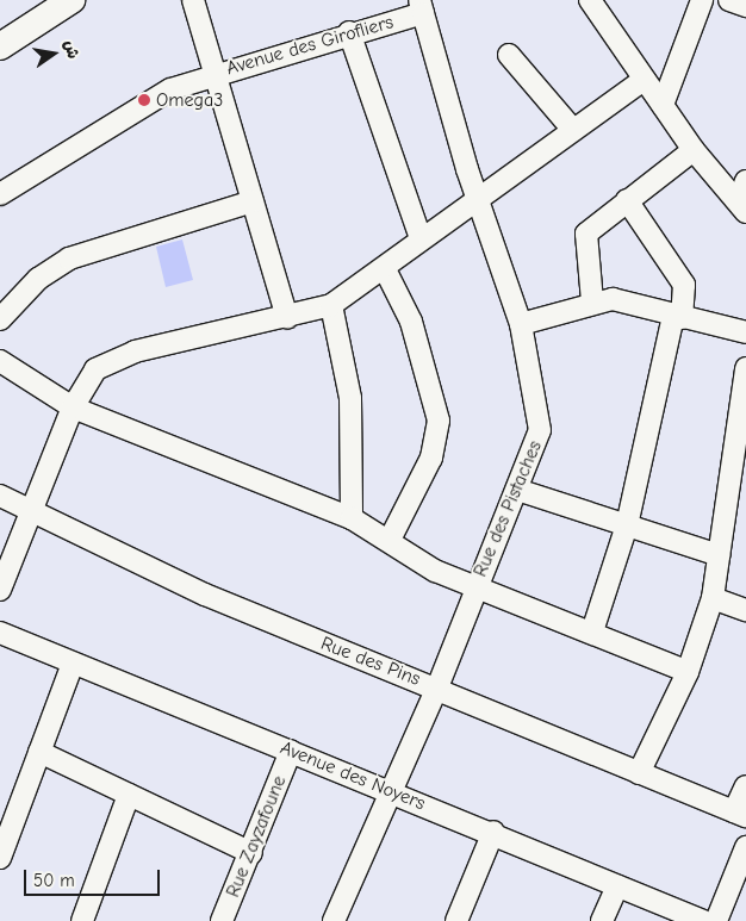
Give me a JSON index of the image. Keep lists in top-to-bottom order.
{
  "streets": {
    "street": [
      "Avenue des Girofliers",
      "Rue des Pistaches",
      "Rue des Pins",
      "Avenue des Noyers",
      "Rue Zayzafoune"
    ]
  },
  "crossings": [
    ["Avenue des Girofliers", "Rue des Pistaches"],
    ["Rue des Pistaches", "Rue des Pins"],
    ["Rue des Pistaches", "Avenue des Noyers"],
    ["Avenue des Noyers", "Rue Zayzafoune"]
  ],
  "places": ["Omega3"],
  "scale_bar": "50 m",
  "north": "right"
}
